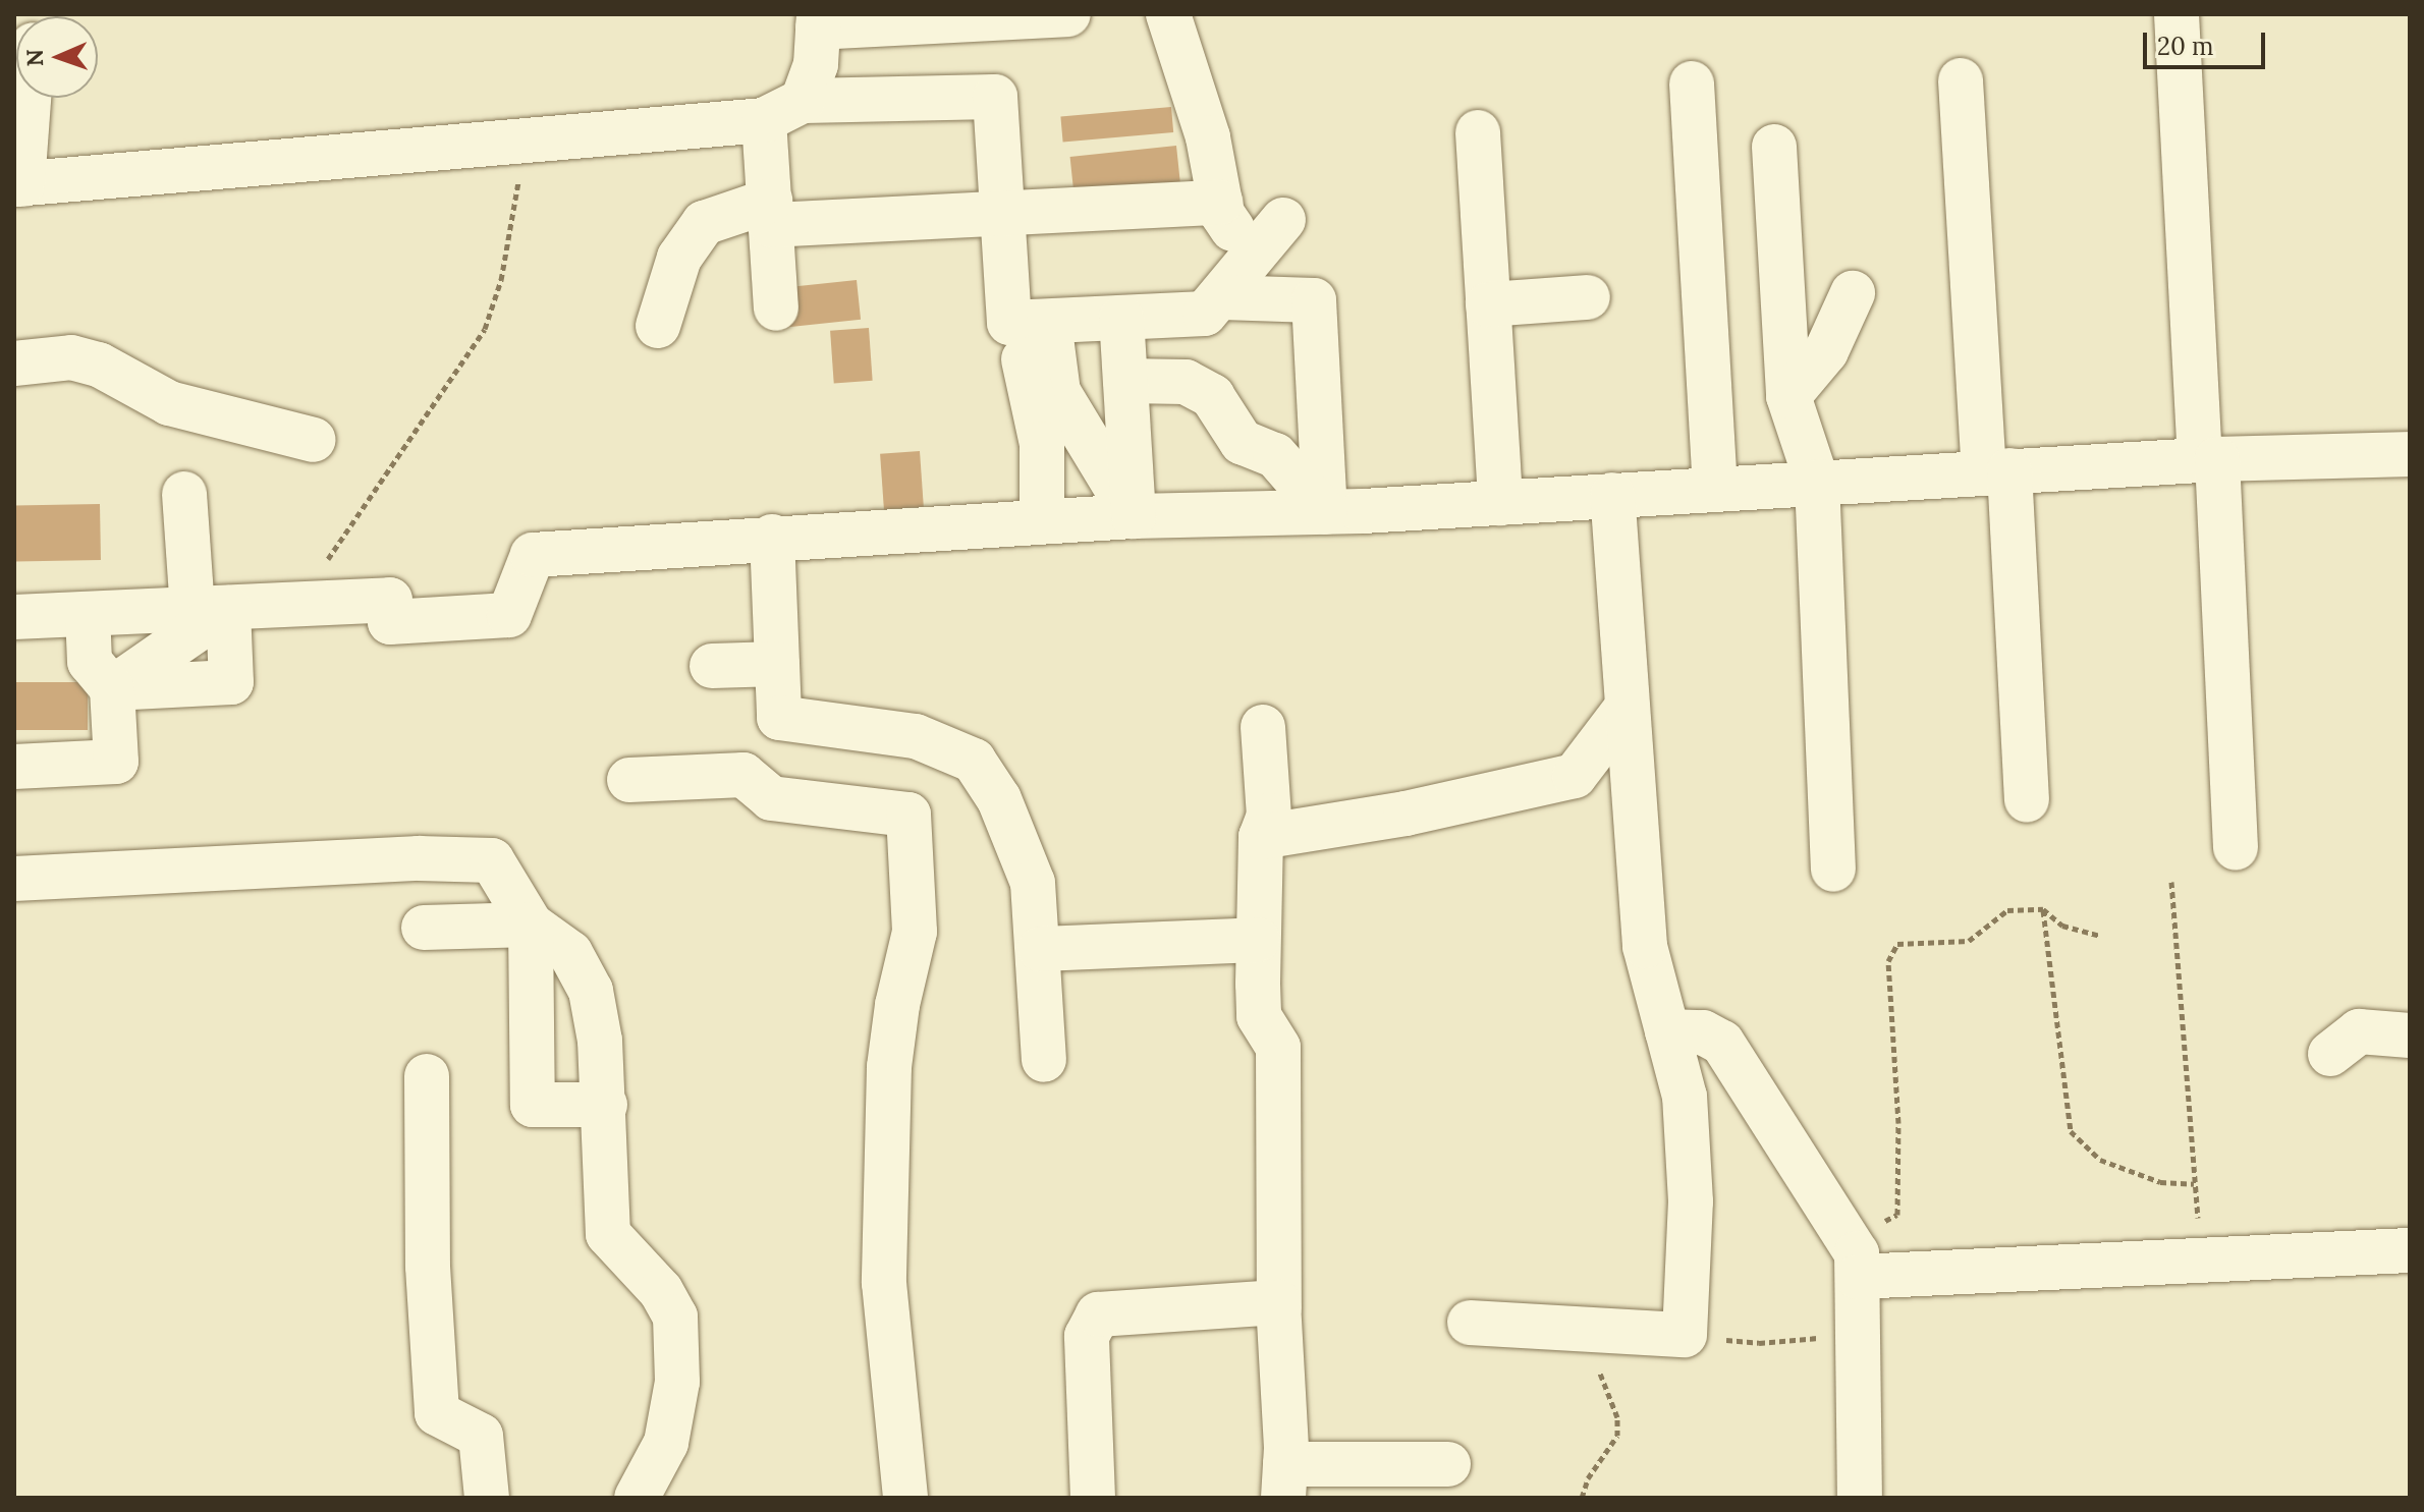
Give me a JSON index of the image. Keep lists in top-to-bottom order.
{
  "scale_bar": "20 m",
  "north": "left"
}
